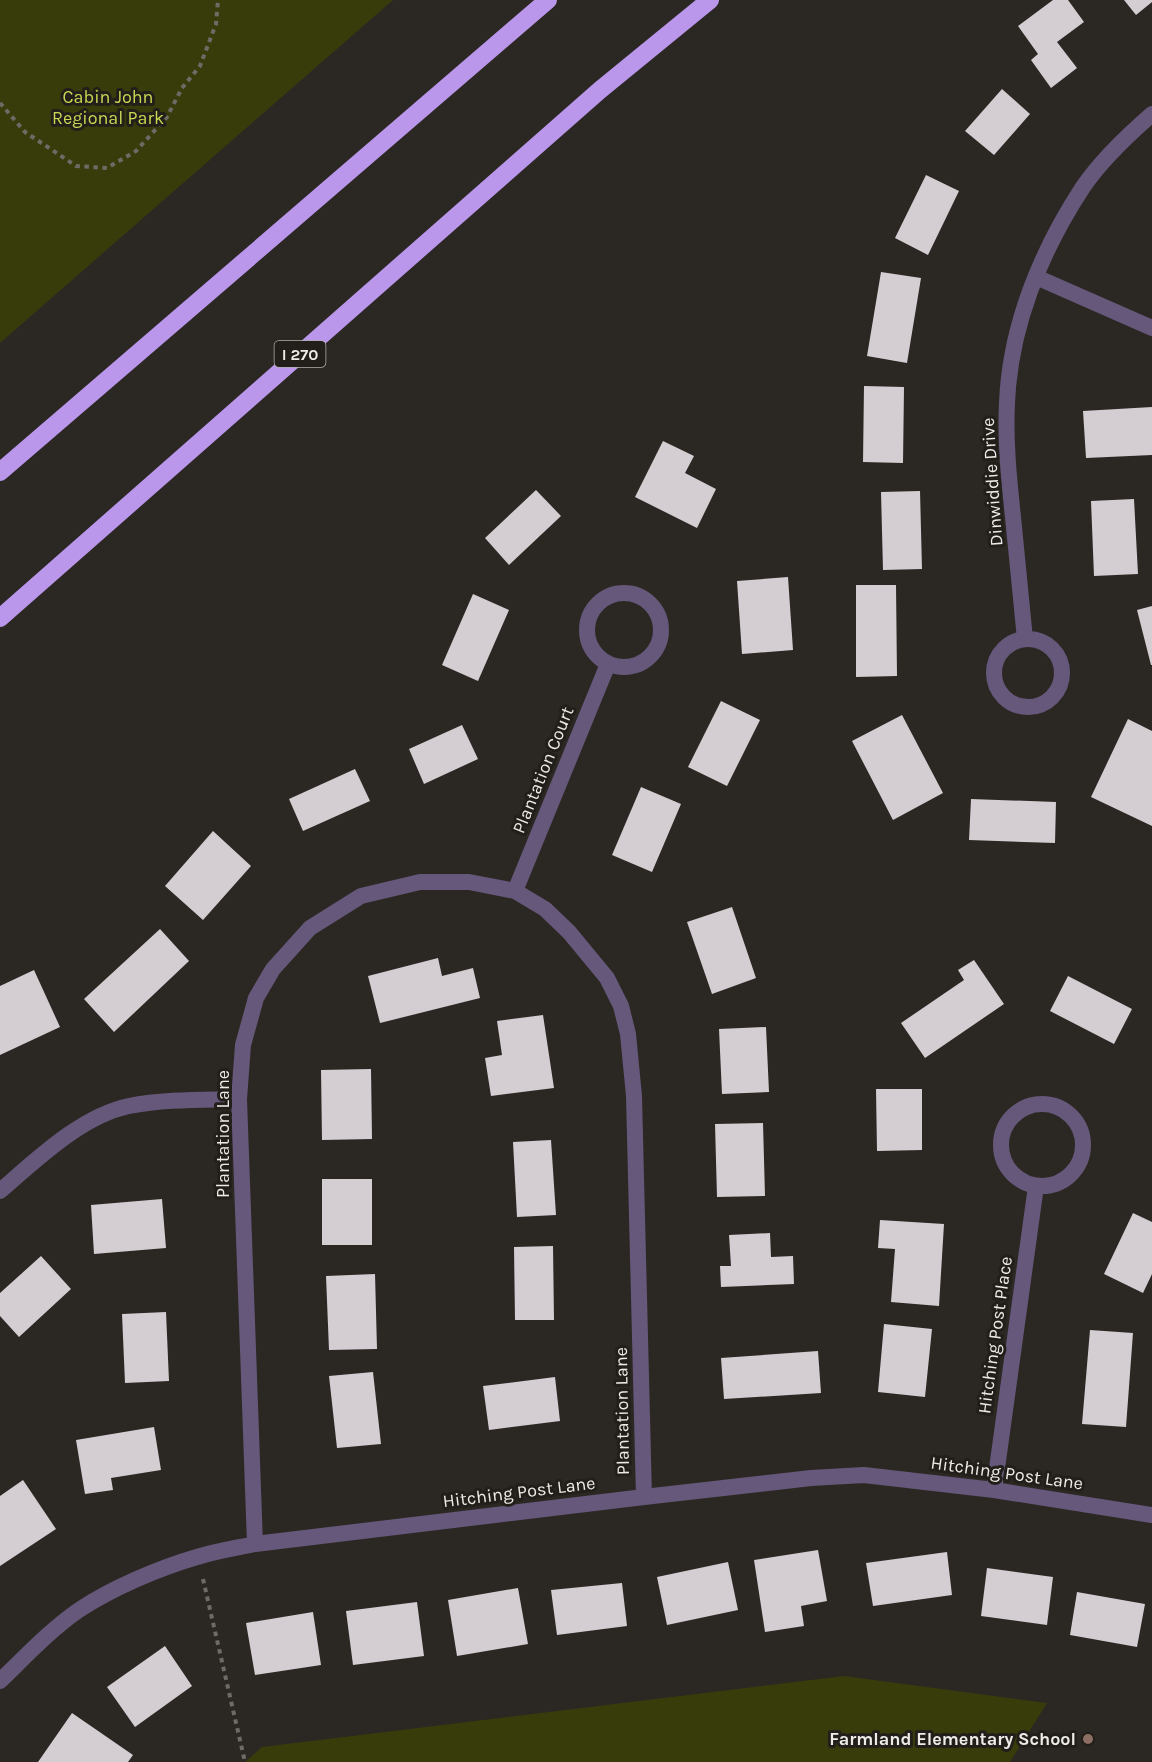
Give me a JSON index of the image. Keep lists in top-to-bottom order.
{
  "streets": {
    "highway": ["I 270"],
    "street": [
      "Dinwiddie Drive",
      "Plantation Court",
      "Plantation Lane",
      "Hitching Post Place",
      "Hitching Post Lane"
    ]
  },
  "crossings": [
    ["Plantation Court", "Plantation Lane"],
    ["Plantation Lane", "Hitching Post Lane"],
    ["Hitching Post Place", "Hitching Post Lane"]
  ],
  "parks": ["Cabin John Regional Park"],
  "places": ["Farmland Elementary School"]
}
